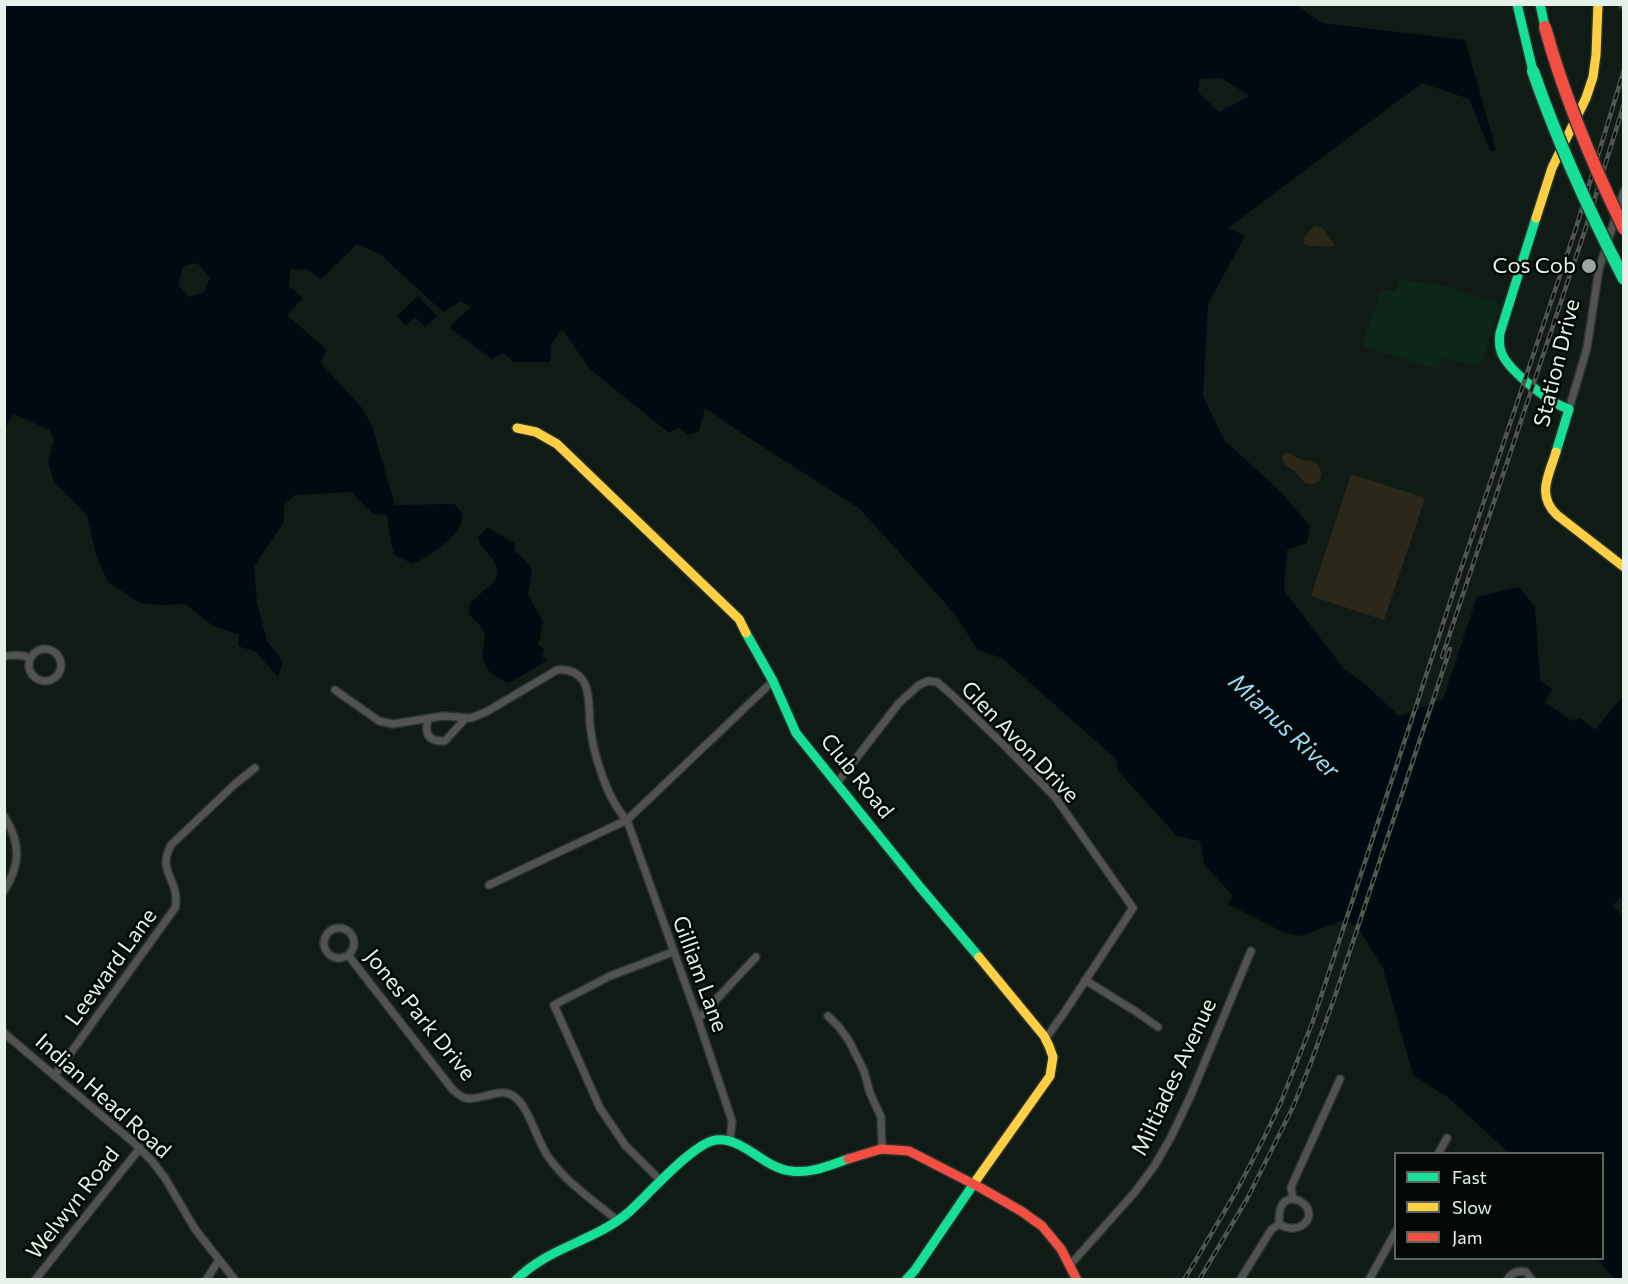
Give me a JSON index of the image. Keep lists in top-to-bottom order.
{
  "streets": {
    "main road": ["Station Drive", "Club Road"],
    "street": [
      "Glen Avon Drive",
      "Leeward Lane",
      "Gilliam Lane",
      "Jones Park Drive",
      "Miltiades Avenue",
      "Indian Head Road",
      "Welwyn Road"
    ]
  },
  "crossings": [
    ["Glen Avon Drive", "Club Road"],
    ["Leeward Lane", "Indian Head Road"],
    ["Indian Head Road", "Welwyn Road"]
  ],
  "water": ["Mianus River"],
  "places": ["Cos Cob"],
  "legend": ["Fast", "Slow", "Jam"]
}
